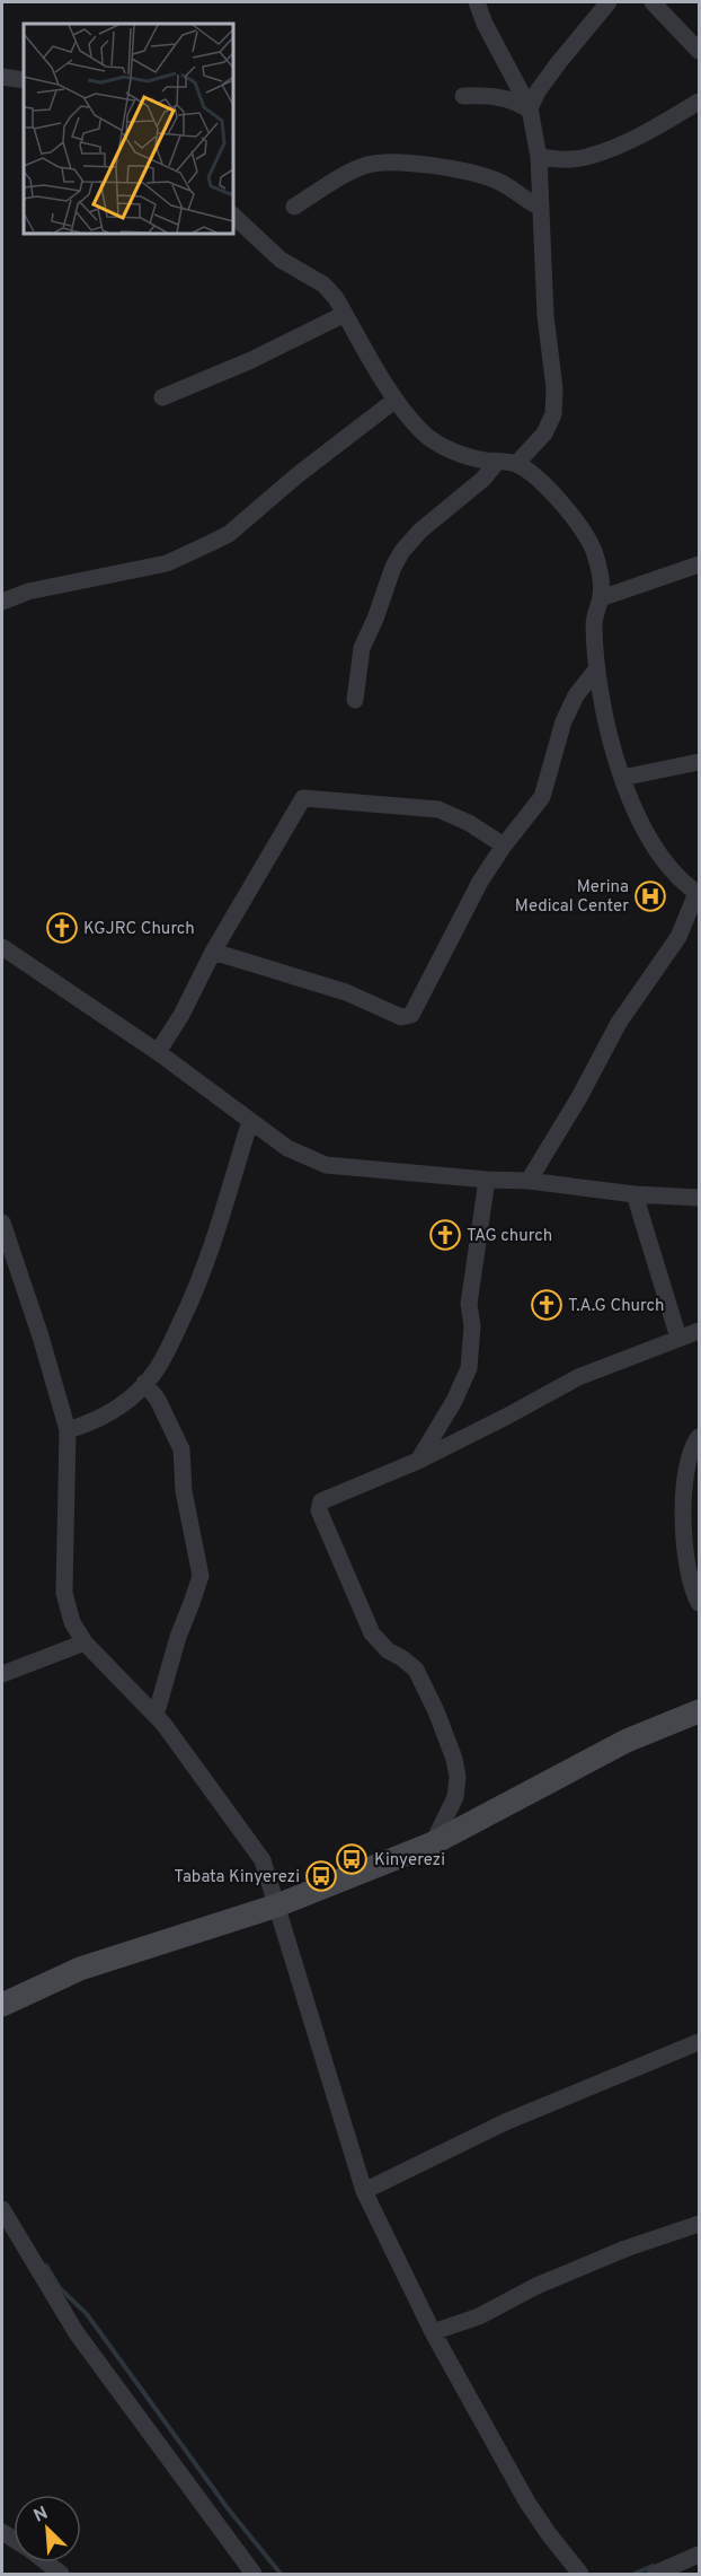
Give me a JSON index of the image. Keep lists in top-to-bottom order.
{
  "places": {
    "hospital": ["Merina Medical Center"],
    "church": ["KGJRC Church", "TAG church", "T.A.G Church"],
    "bus stop": ["Kinyerezi", "Tabata Kinyerezi"]
  },
  "north": "top left"
}
